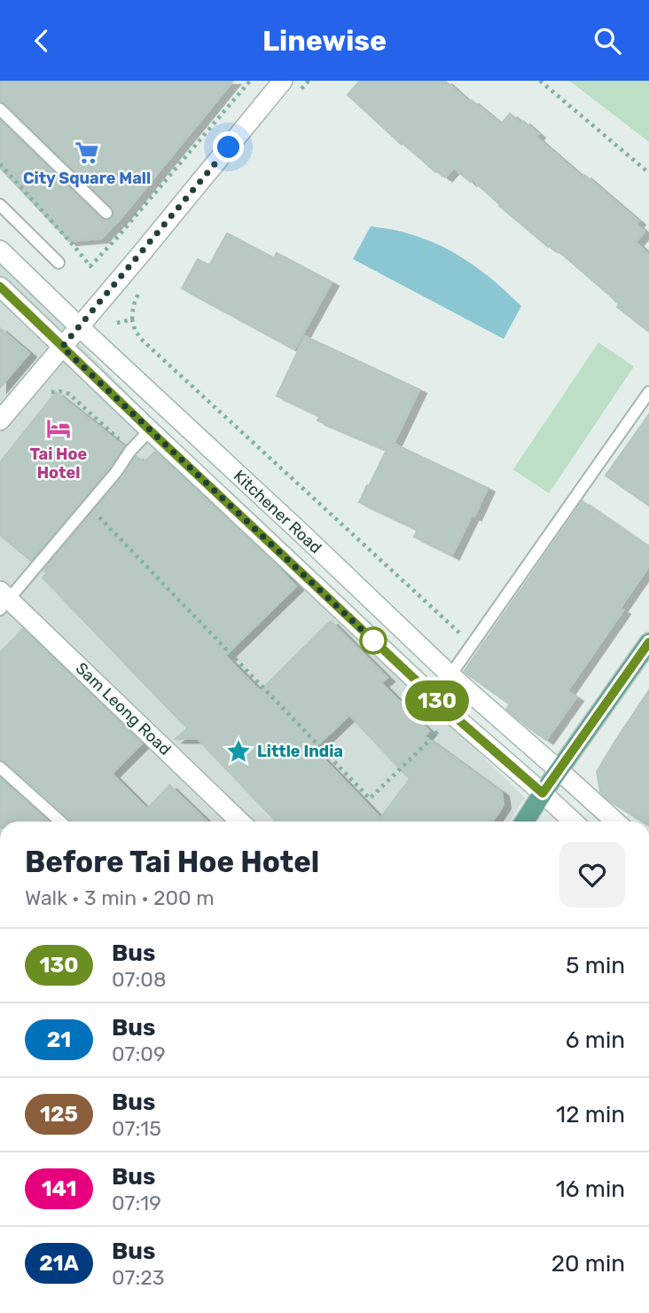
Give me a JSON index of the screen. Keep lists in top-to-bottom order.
{
  "streets": {
    "street": ["Kitchener Road", "Sam Leong Road"]
  },
  "places": {
    "supermarket": ["City Square Mall"],
    "hotel": ["Tai Hoe Hotel"],
    "place": ["Little India"]
  },
  "lines": ["bus line 130"],
  "page": {
    "header": "Linewise",
    "on_map": "130",
    "heading": ["Before Tai Hoe Hotel", "Walk · 3 min · 200 m"],
    "list": [
      {
        "mark": "130",
        "name": "Bus",
        "note": "07:08",
        "value": "5 min"
      },
      {
        "mark": "21",
        "name": "Bus",
        "note": "07:09",
        "value": "6 min"
      },
      {
        "mark": "125",
        "name": "Bus",
        "note": "07:15",
        "value": "12 min"
      },
      {
        "mark": "141",
        "name": "Bus",
        "note": "07:19",
        "value": "16 min"
      },
      {
        "mark": "21A",
        "name": "Bus",
        "note": "07:23",
        "value": "20 min"
      }
    ]
  }
}
